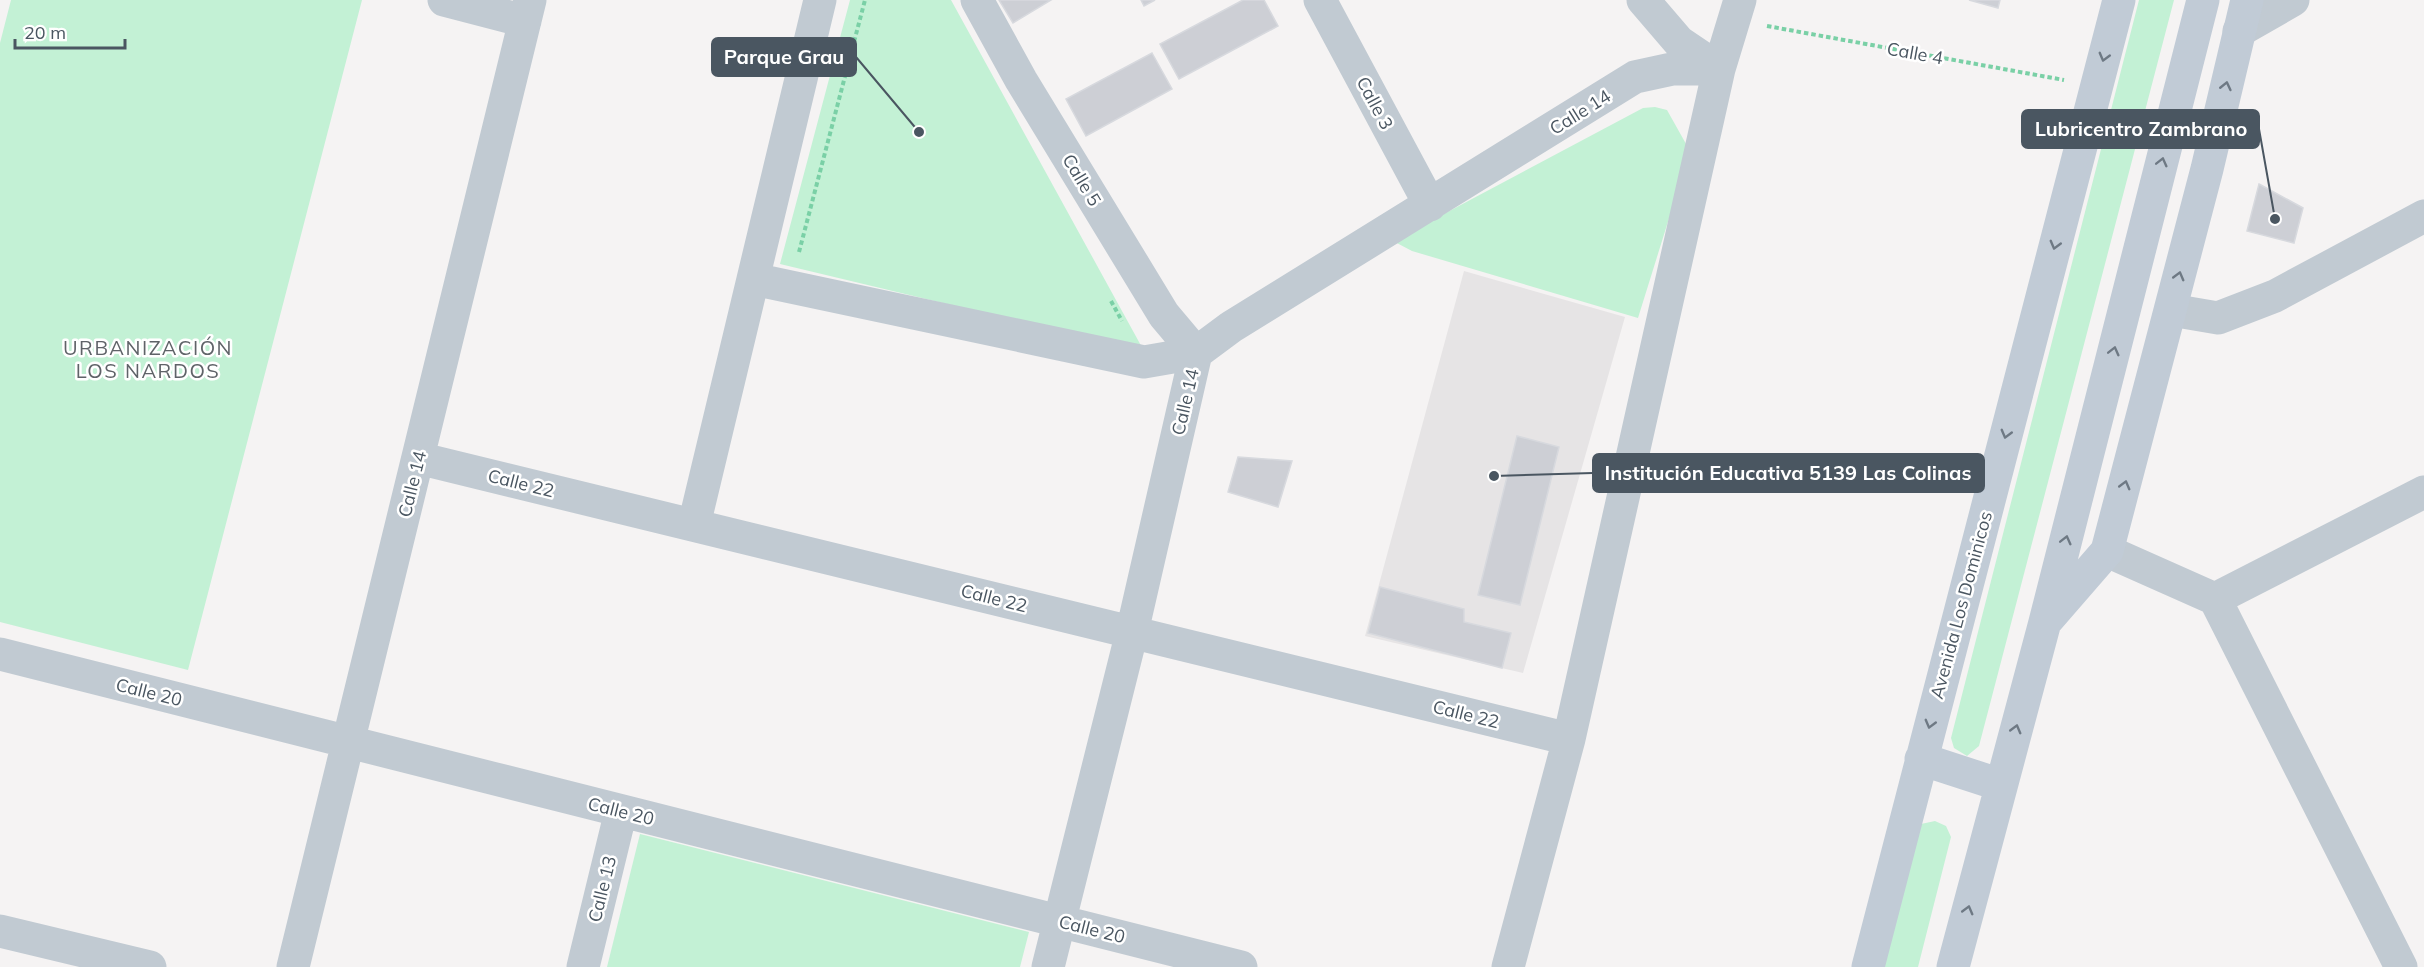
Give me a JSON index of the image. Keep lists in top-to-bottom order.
{
  "streets": {
    "main road": ["Avenida Los Dominicos"],
    "street": [
      "Calle 3",
      "Calle 14",
      "Calle 5",
      "Calle 22",
      "Calle 20",
      "Calle 13"
    ],
    "path": ["Calle 4"]
  },
  "crossings": [
    ["Calle 4", "Avenida Los Dominicos"],
    ["Calle 3", "Calle 14"],
    ["Calle 14", "Calle 5"],
    ["Calle 14", "Calle 22"],
    ["Calle 14", "Calle 20"],
    ["Calle 20", "Calle 13"]
  ],
  "districts": ["URBANIZACIÓN LOS NARDOS"],
  "places": ["Parque Grau", "Lubricentro Zambrano", "Institución Educativa 5139 Las Colinas"],
  "scale_bar": "20 m"
}
